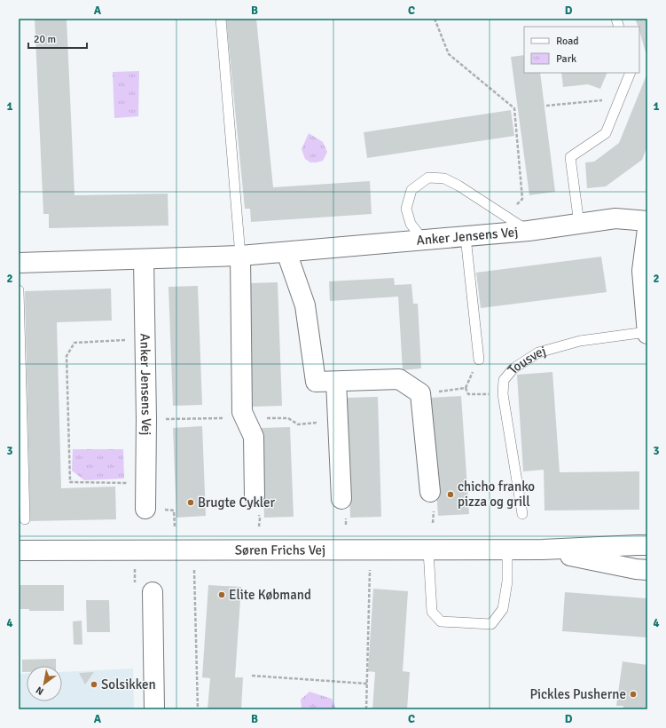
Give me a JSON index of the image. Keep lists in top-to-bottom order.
{
  "streets": {
    "street": ["Anker Jensens Vej", "Tousvej", "Søren Frichs Vej"]
  },
  "places": [
    "chicho franko pizza og grill",
    "Brugte Cykler",
    "Elite Købmand",
    "Solsikken",
    "Pickles Pusherne"
  ],
  "legend": ["Road", "Park"],
  "scale_bar": "20 m",
  "north": "bottom left",
  "grid": {
    "columns": [
      "A",
      "B",
      "C",
      "D"
    ],
    "rows": [
      "1",
      "2",
      "3",
      "4"
    ]
  }
}
